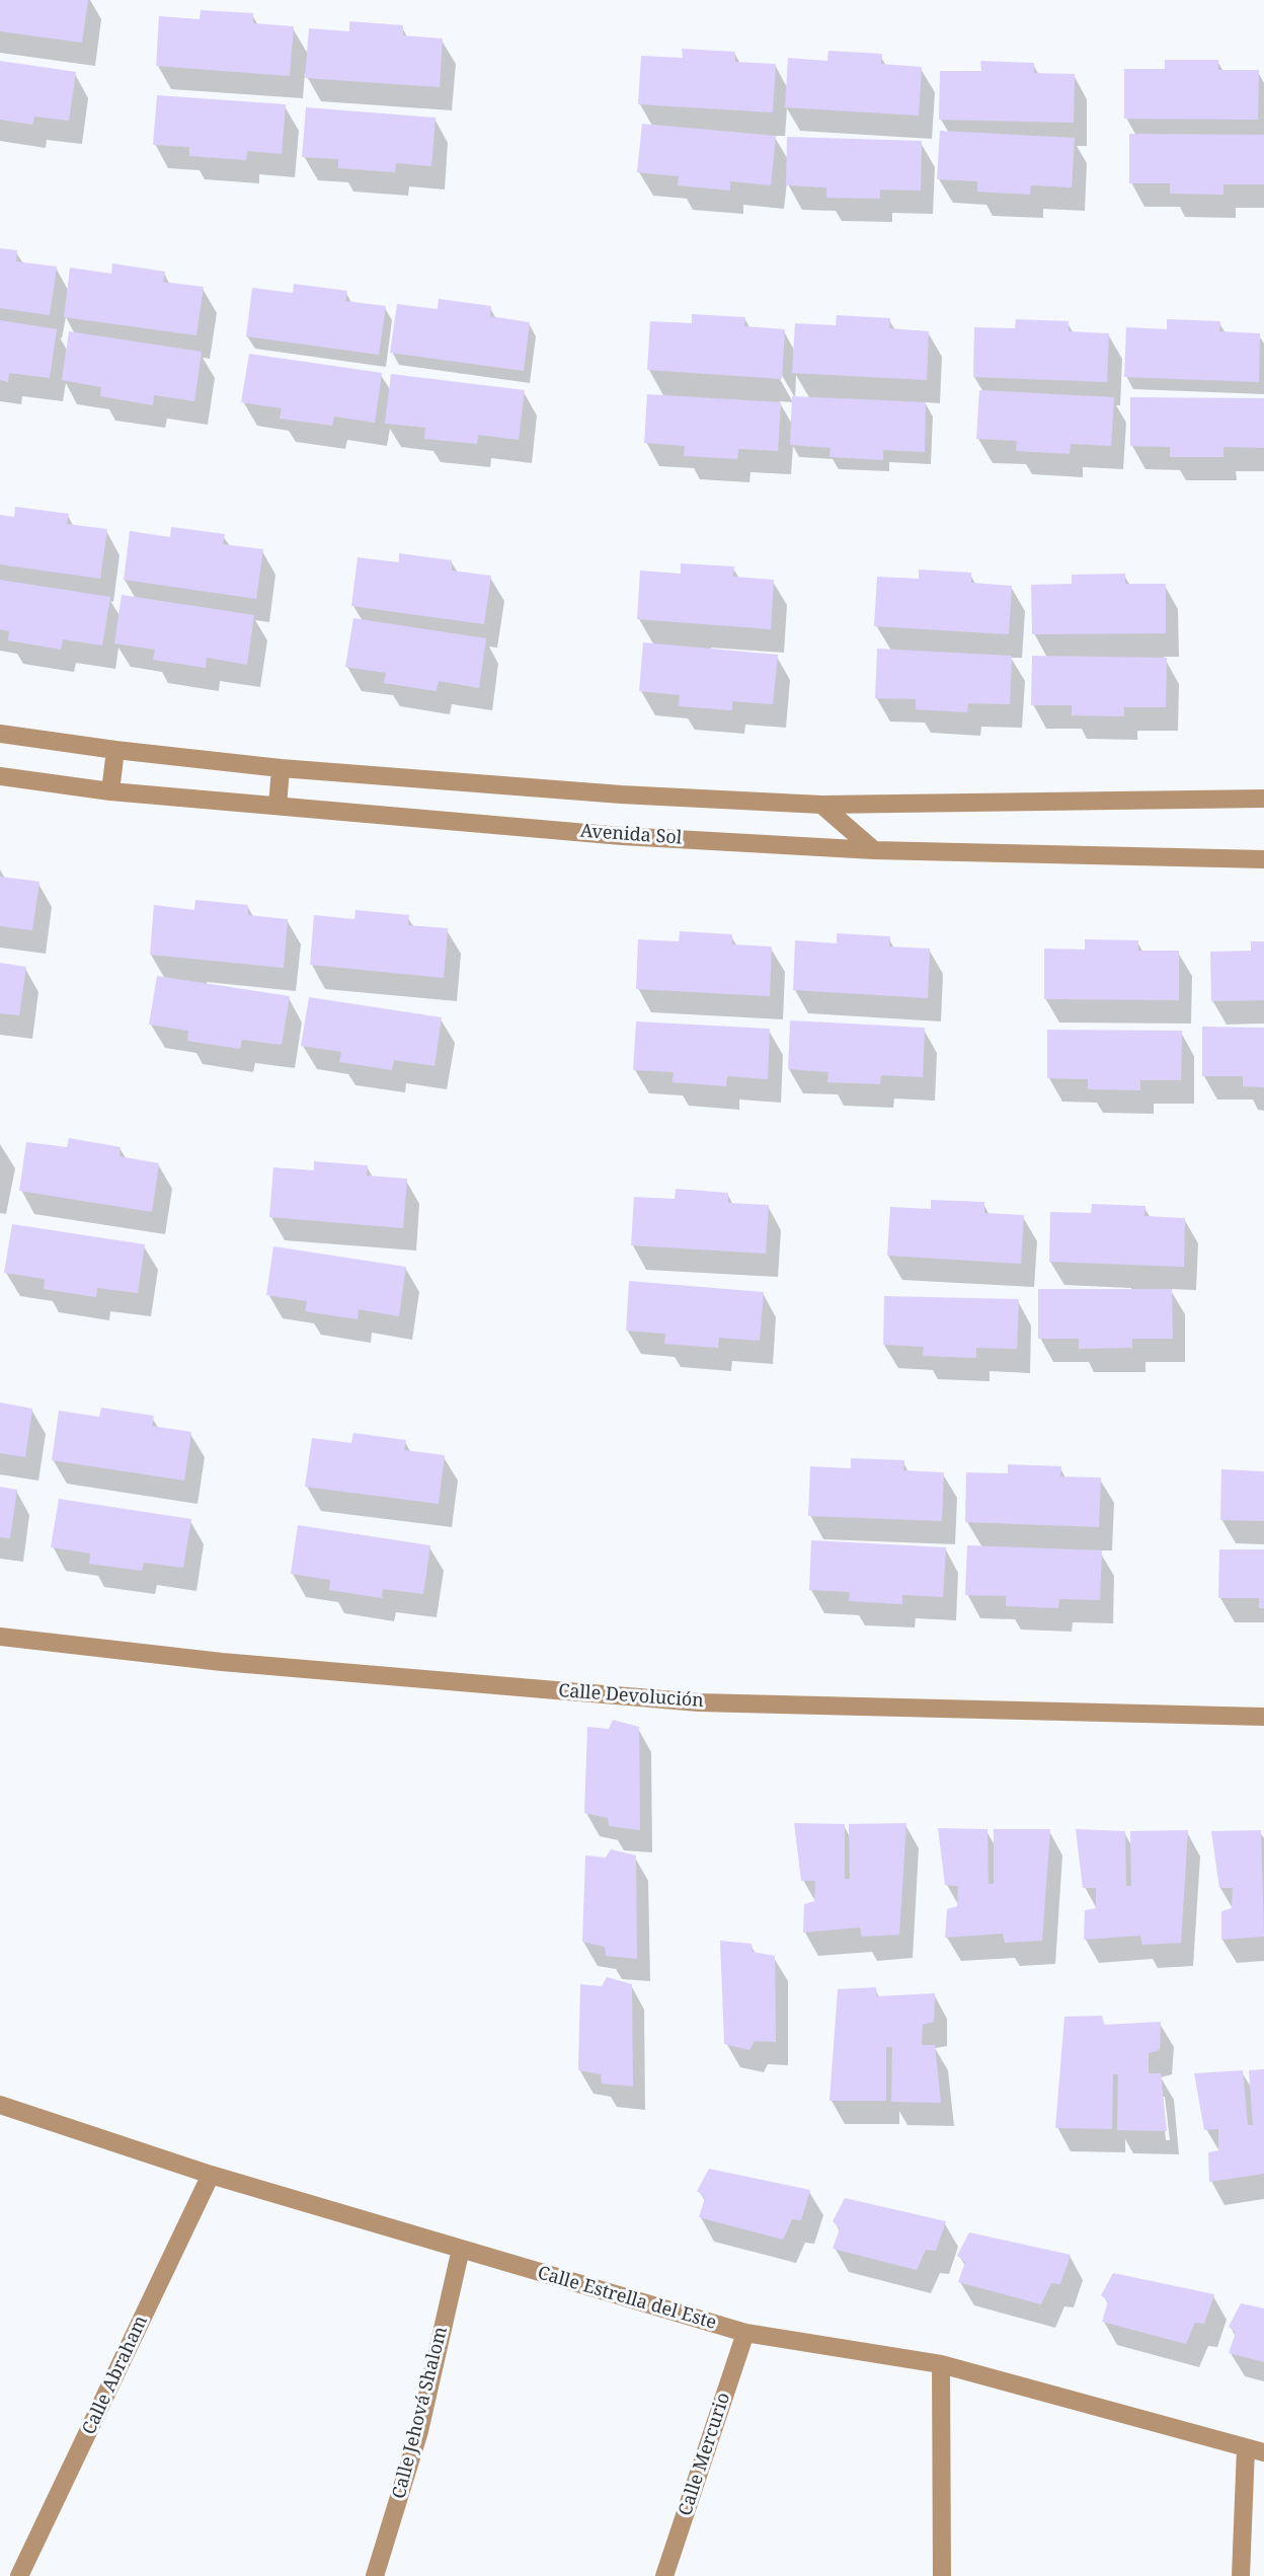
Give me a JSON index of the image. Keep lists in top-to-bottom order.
{
  "streets": {
    "street": [
      "Avenida Sol",
      "Calle Devolución",
      "Calle Estrella del Este",
      "Calle Abraham",
      "Calle Jehová Shalom",
      "Calle Mercurio"
    ]
  },
  "crossings": [
    ["Calle Estrella del Este", "Calle Abraham"],
    ["Calle Estrella del Este", "Calle Jehová Shalom"],
    ["Calle Estrella del Este", "Calle Mercurio"]
  ]
}
